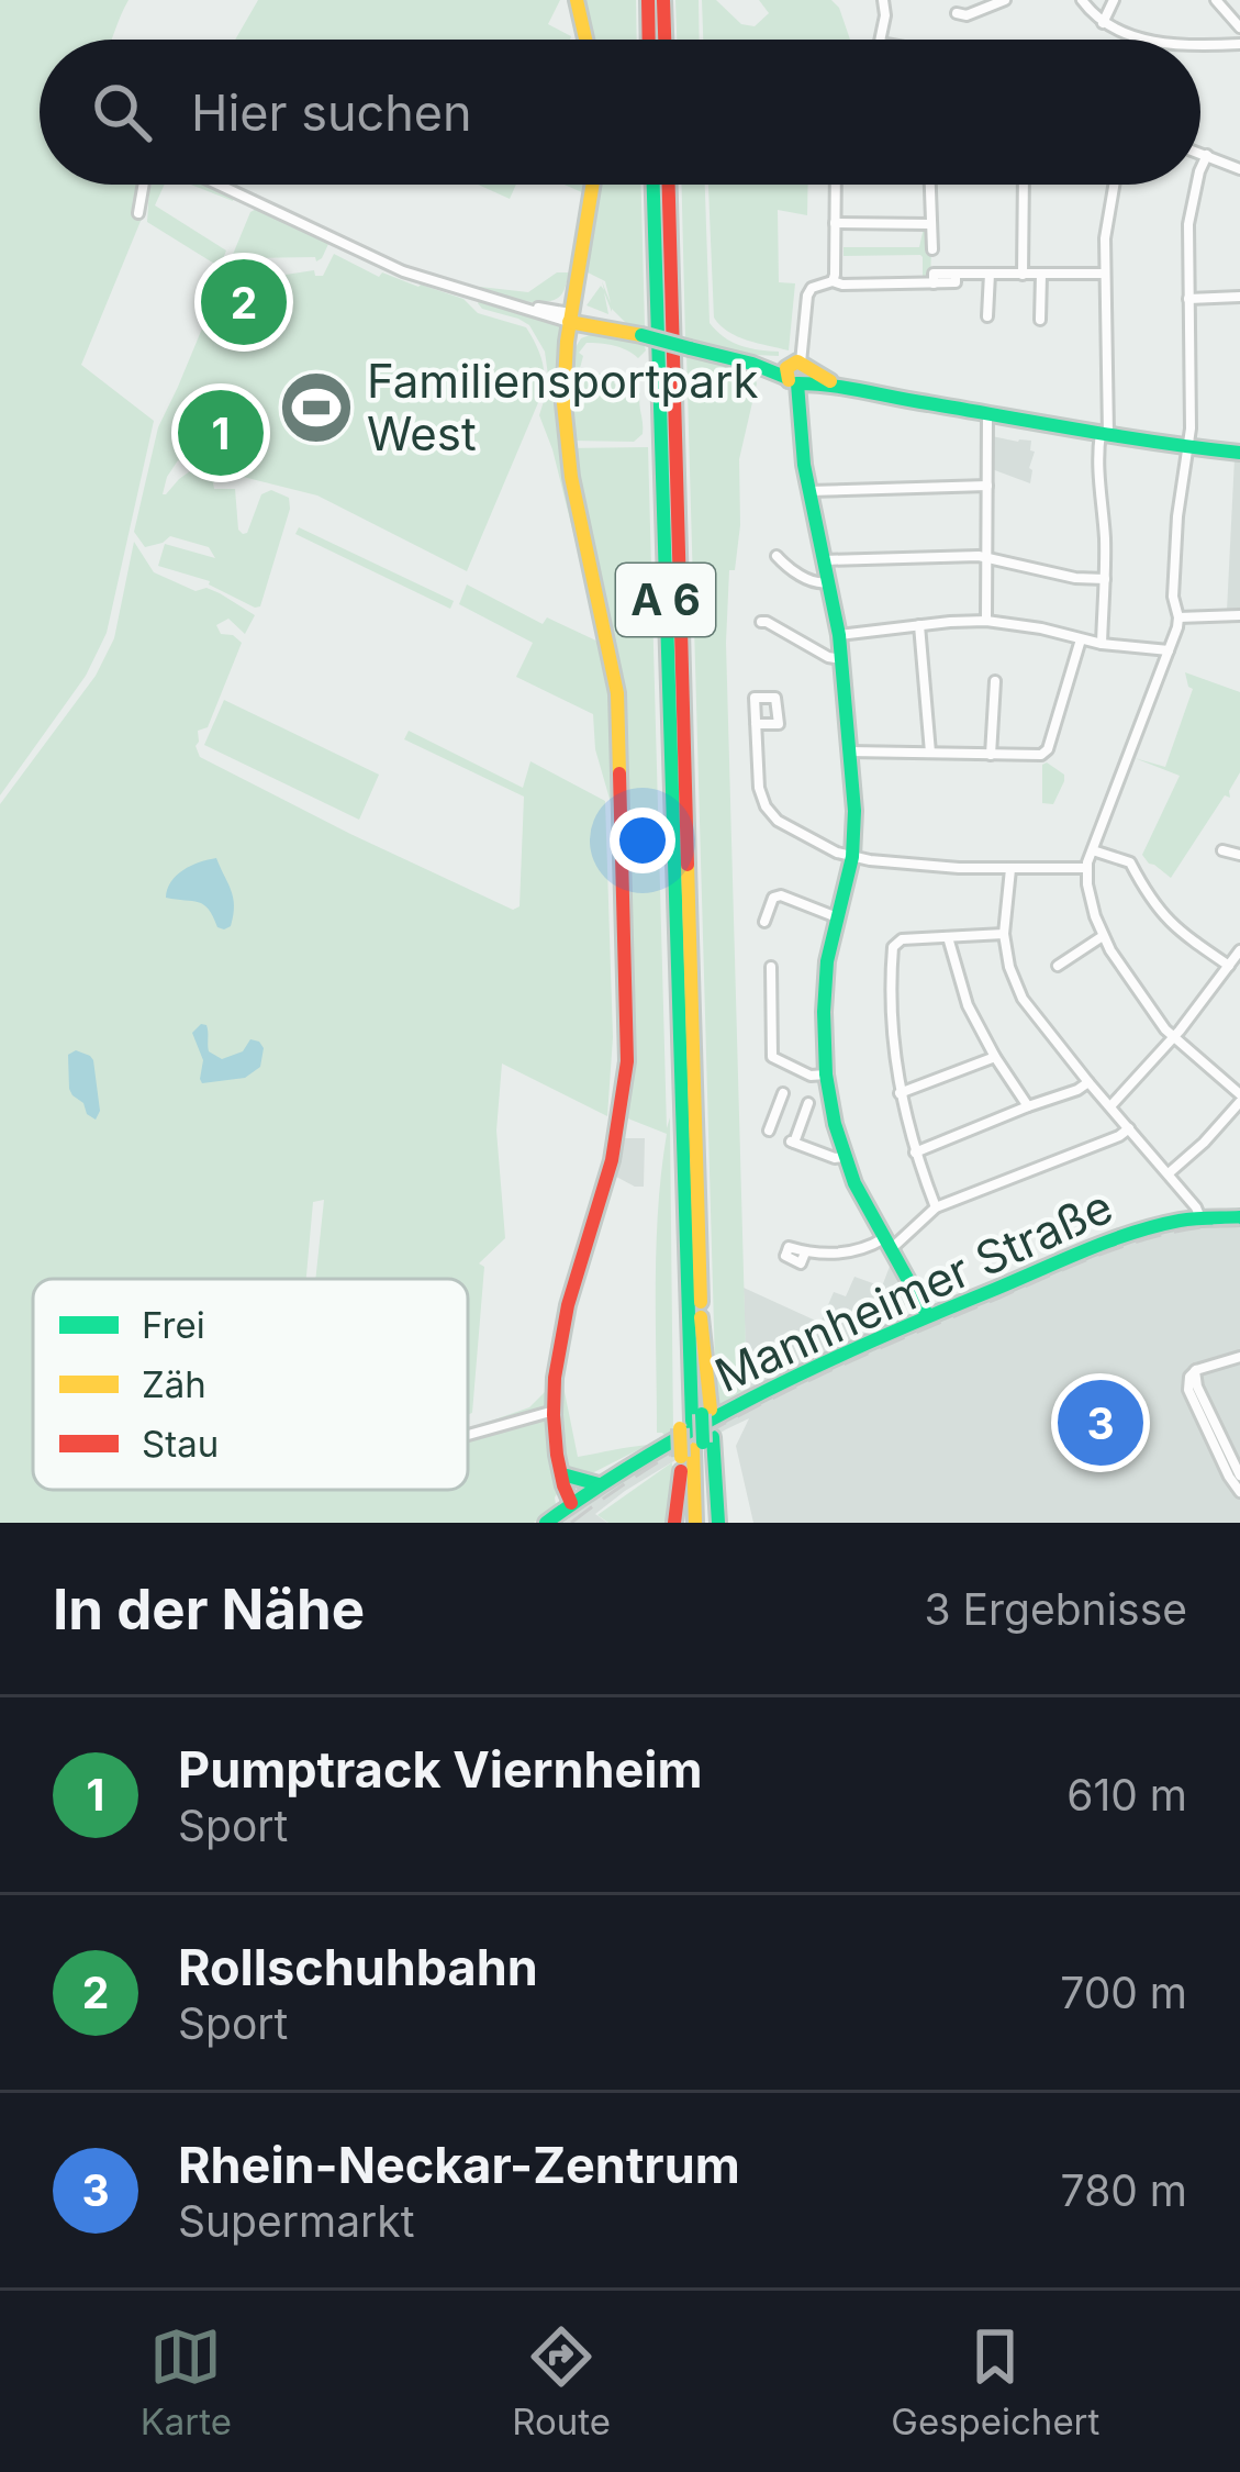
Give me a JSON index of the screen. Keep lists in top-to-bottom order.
{
  "streets": {
    "main road": ["A 6", "Mannheimer Straße"]
  },
  "crossings": [
    ["A 6", "Mannheimer Straße"]
  ],
  "places": {
    "sports": ["Familiensportpark West"]
  },
  "legend": ["Frei", "Zäh", "Stau"],
  "page": {
    "search": "Hier suchen",
    "pins": ["2", "1", "3"],
    "heading": ["In der Nähe", "3 Ergebnisse"],
    "list": [
      {
        "mark": "1",
        "name": "Pumptrack Viernheim",
        "note": "Sport",
        "value": "610 m"
      },
      {
        "mark": "2",
        "name": "Rollschuhbahn",
        "note": "Sport",
        "value": "700 m"
      },
      {
        "mark": "3",
        "name": "Rhein-Neckar-Zentrum",
        "note": "Supermarkt",
        "value": "780 m"
      }
    ],
    "nav": ["Karte", "Route", "Gespeichert"]
  }
}
